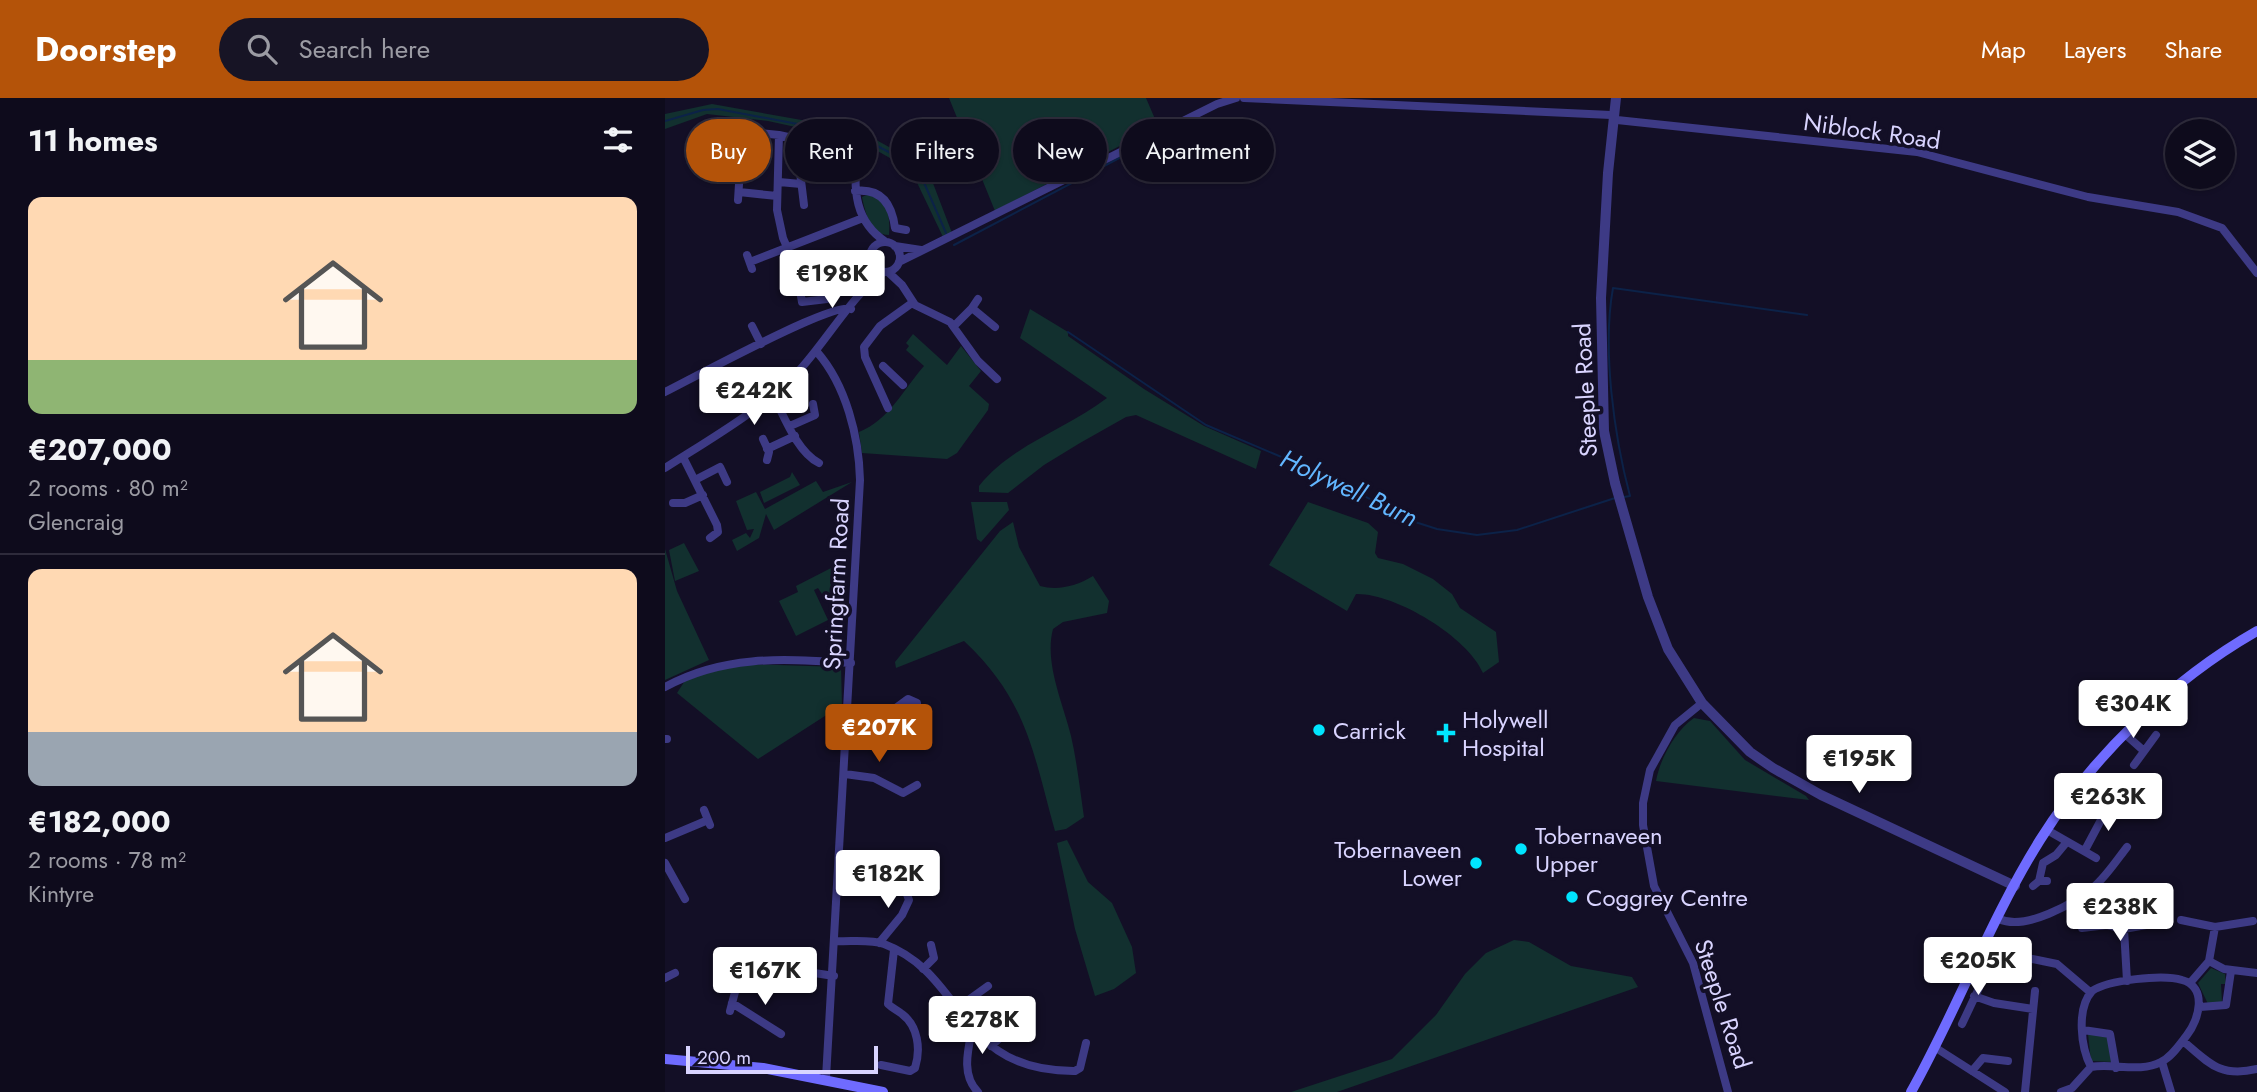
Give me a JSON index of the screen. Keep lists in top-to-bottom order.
{
  "streets": {
    "street": ["Niblock Road", "Steeple Road", "Springfarm Road"]
  },
  "crossings": [
    ["Niblock Road", "Steeple Road"]
  ],
  "water": ["Holywell Burn"],
  "places": {
    "other": [
      "Carrick",
      "Tobernaveen Upper",
      "Tobernaveen Lower",
      "Coggrey Centre"
    ],
    "health": ["Holywell Hospital"]
  },
  "scale_bar": "200 m",
  "page": {
    "header": "Doorstep",
    "search": "Search here",
    "nav": ["Map", "Layers", "Share"],
    "heading": "11 homes",
    "chip": [
      "Buy",
      "Rent",
      "Filters",
      "New",
      "Apartment"
    ],
    "list": [
      {
        "name": "€207,000",
        "note": "2 rooms · 80 m² · Glencraig"
      },
      {
        "name": "€182,000",
        "note": "2 rooms · 78 m² · Kintyre"
      }
    ],
    "price": [
      "€198K",
      "€242K",
      "€304K",
      "€207K",
      "€195K",
      "€263K",
      "€182K",
      "€238K",
      "€205K",
      "€167K",
      "€278K"
    ],
    "scale": "200 m"
  }
}
